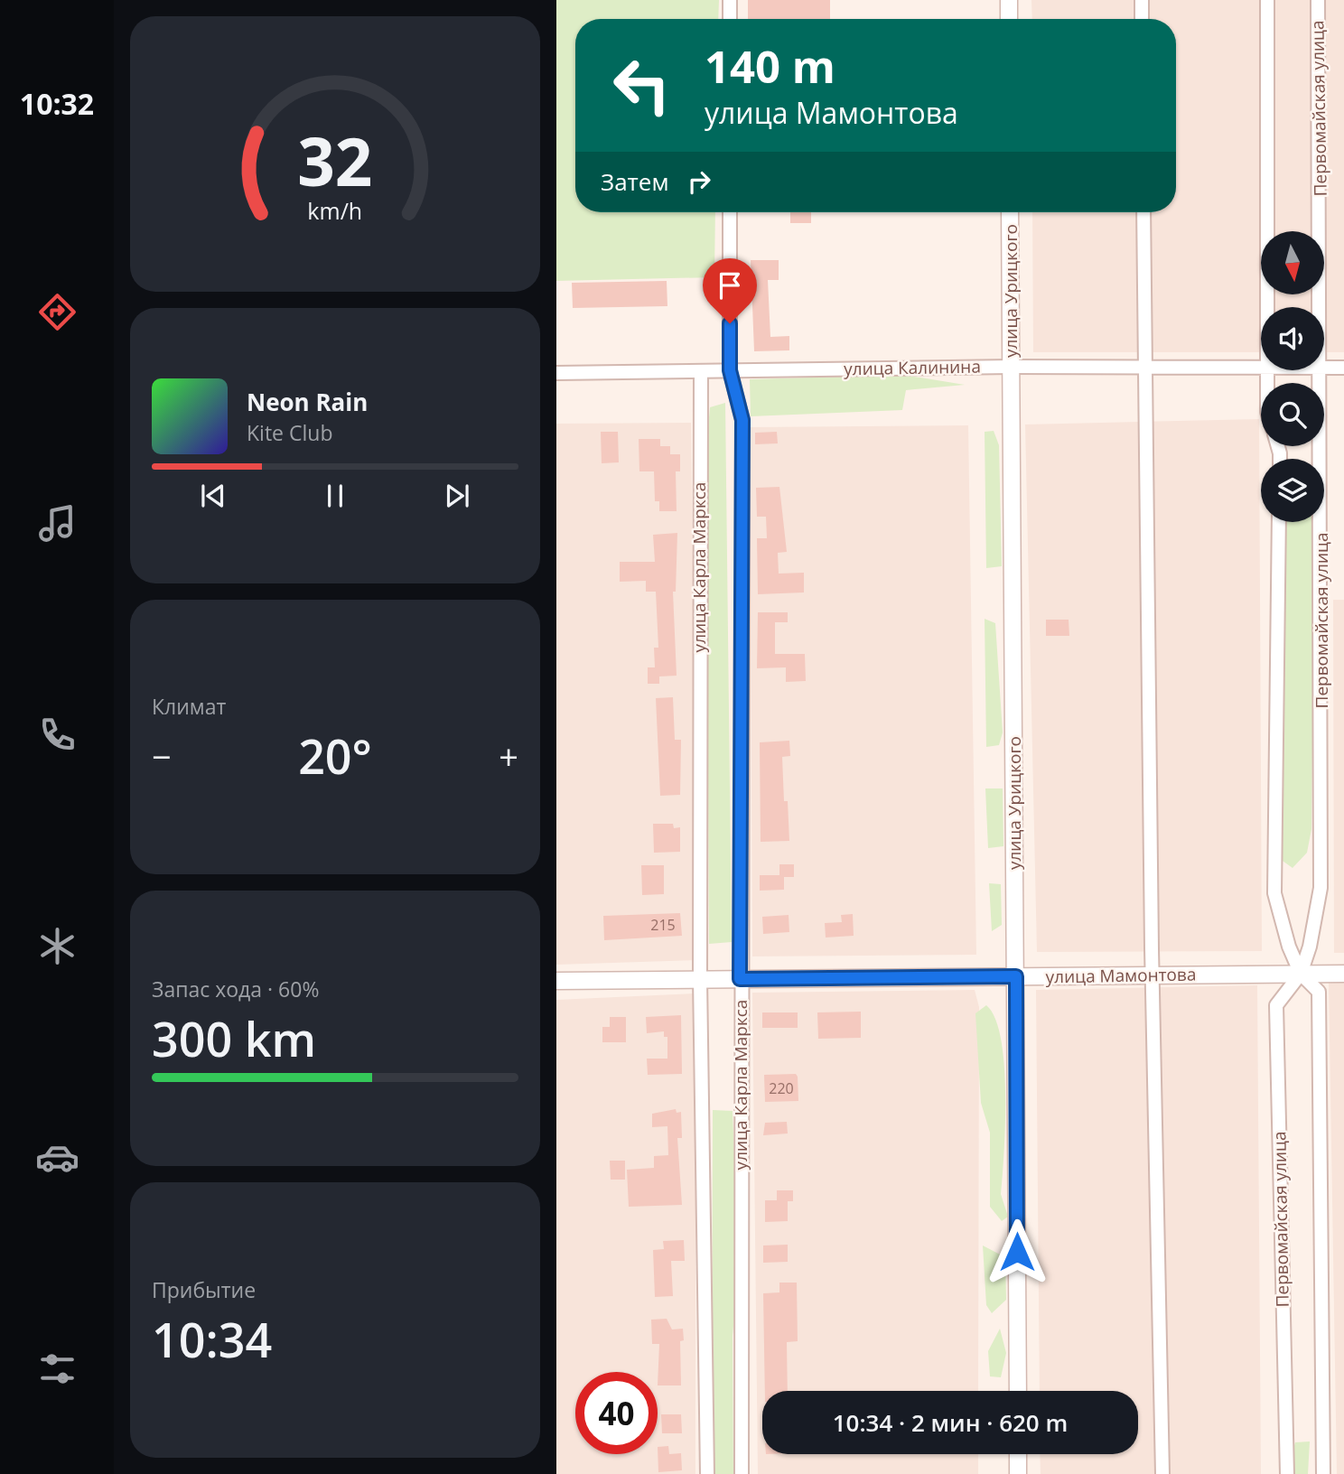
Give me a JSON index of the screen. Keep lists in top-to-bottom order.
{
  "streets": {
    "street": [
      "Первомайская улица",
      "улица Урицкого",
      "улица Калинина",
      "улица Карла Маркса",
      "улица Мамонтова"
    ]
  },
  "crossings": [
    ["Первомайская улица", "улица Мамонтова"],
    ["улица Урицкого", "улица Калинина"],
    ["улица Урицкого", "улица Мамонтова"],
    ["улица Калинина", "улица Карла Маркса"],
    ["улица Карла Маркса", "улица Мамонтова"]
  ],
  "house_numbers": ["215", "220"],
  "north": "bottom",
  "page": {
    "tabs": "10:32",
    "turn": ["140 m", "улица Мамонтова"],
    "then": "Затем",
    "song": ["Neon Rain", "Kite Club"],
    "tile": [
      "Климат",
      ["Запас хода · 60%", "300 km"],
      ["Прибытие", "10:34"]
    ],
    "heat": ["−", "20°", "+"],
    "limit": "40",
    "trip": "10:34 · 2 мин · 620 m",
    "gauge": ["32", "km/h"]
  }
}
